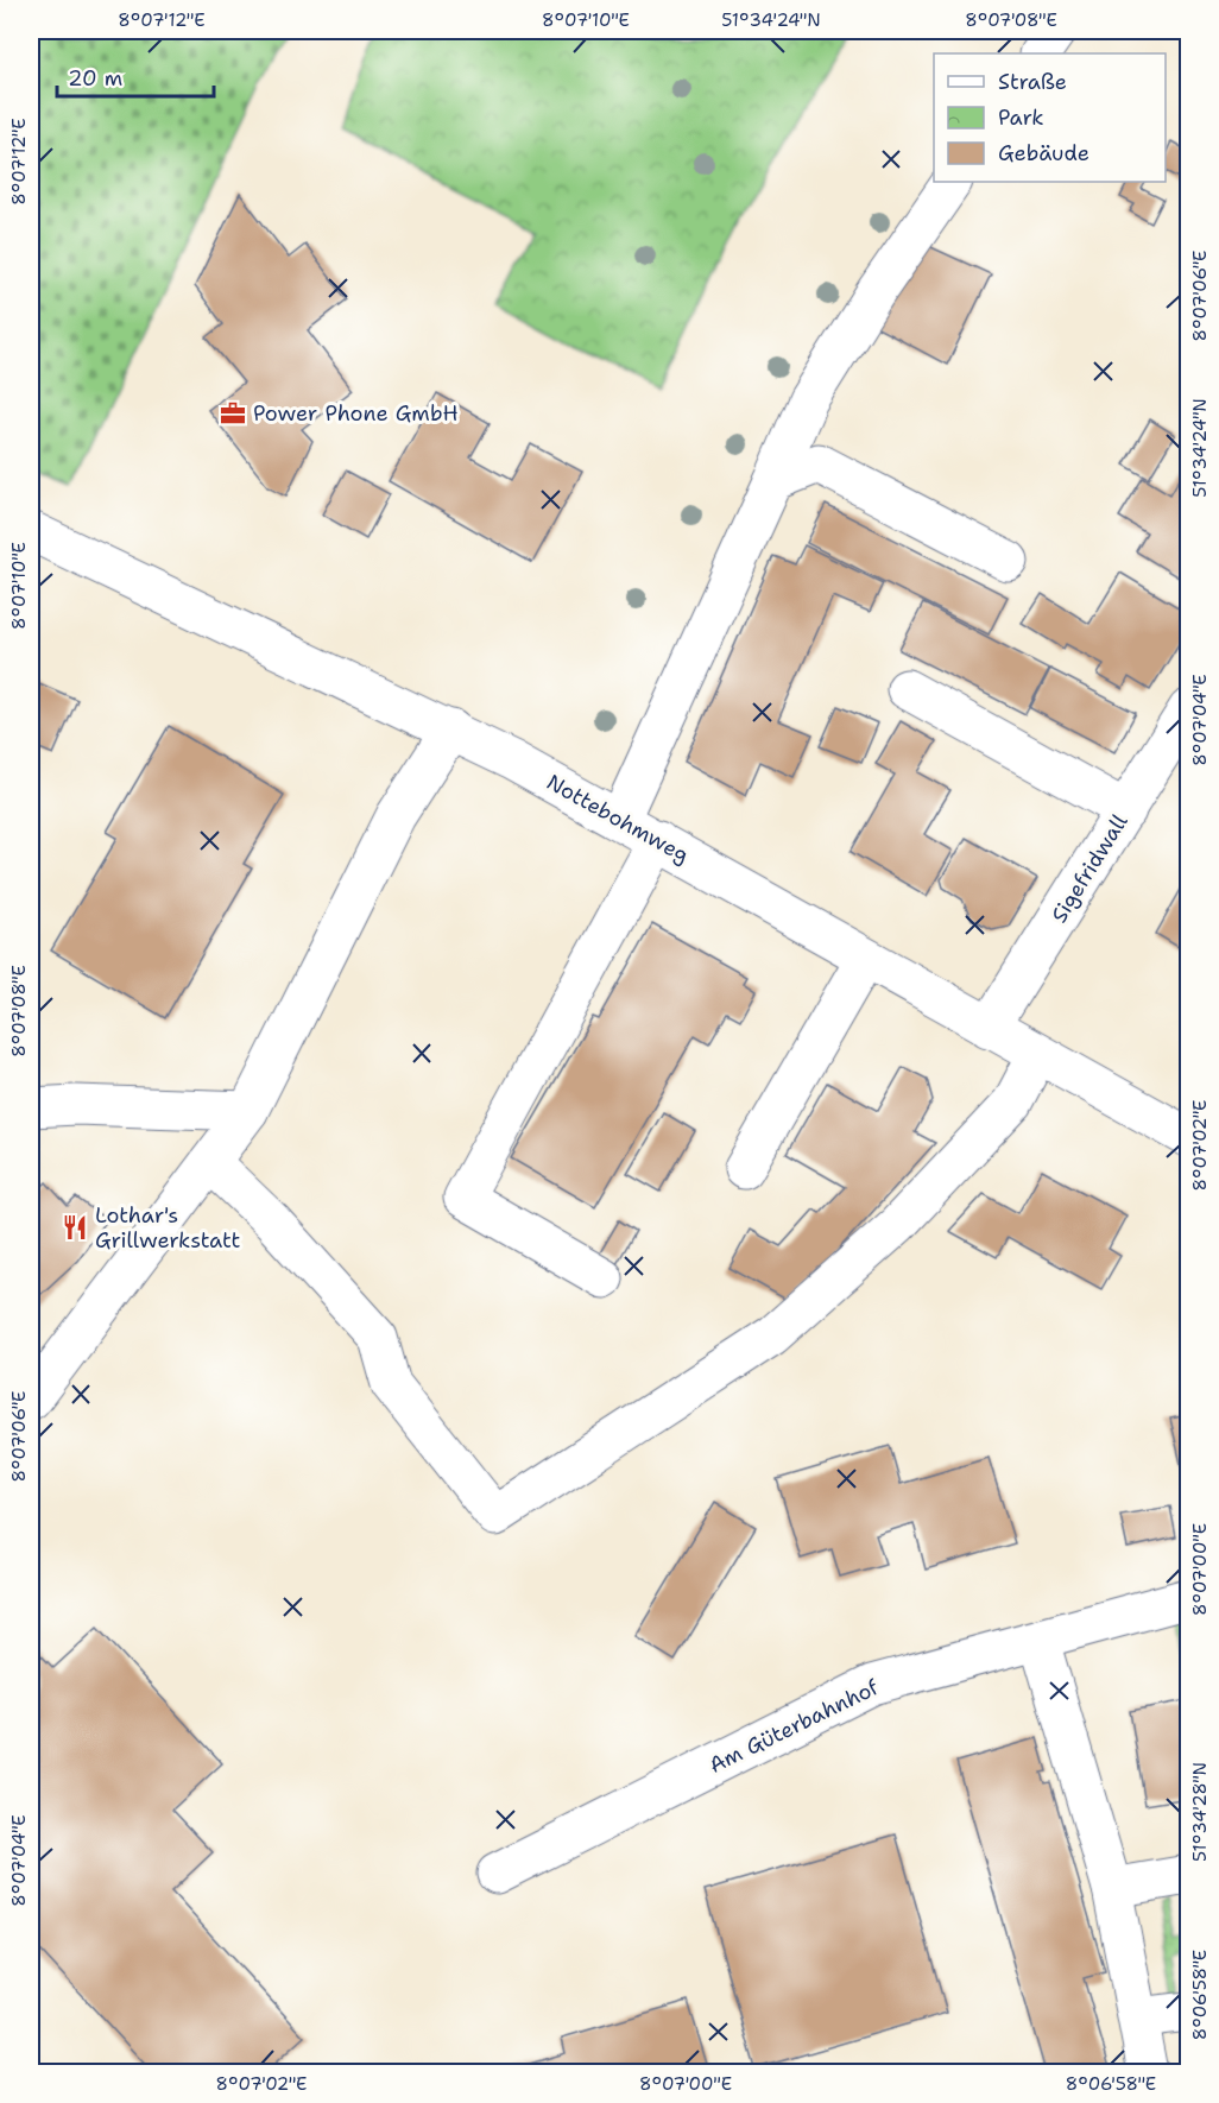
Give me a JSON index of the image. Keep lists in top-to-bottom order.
{
  "streets": {
    "street": ["Nottebohmweg", "Sigefridwall", "Am Güterbahnhof"]
  },
  "crossings": [
    ["Nottebohmweg", "Sigefridwall"]
  ],
  "places": {
    "office": ["Power Phone GmbH"],
    "restaurant": ["Lothar's Grillwerkstatt"]
  },
  "legend": ["Straße", "Park", "Gebäude"],
  "scale_bar": "20 m",
  "coordinates": [
    "8°07'12\"E",
    "8°07'10\"E",
    "51°34'24\"N",
    "8°07'08\"E",
    "8°07'06\"E",
    "8°07'04\"E",
    "8°07'02\"E",
    "8°07'00\"E",
    "51°34'28\"N",
    "8°06'58\"E"
  ]
}
